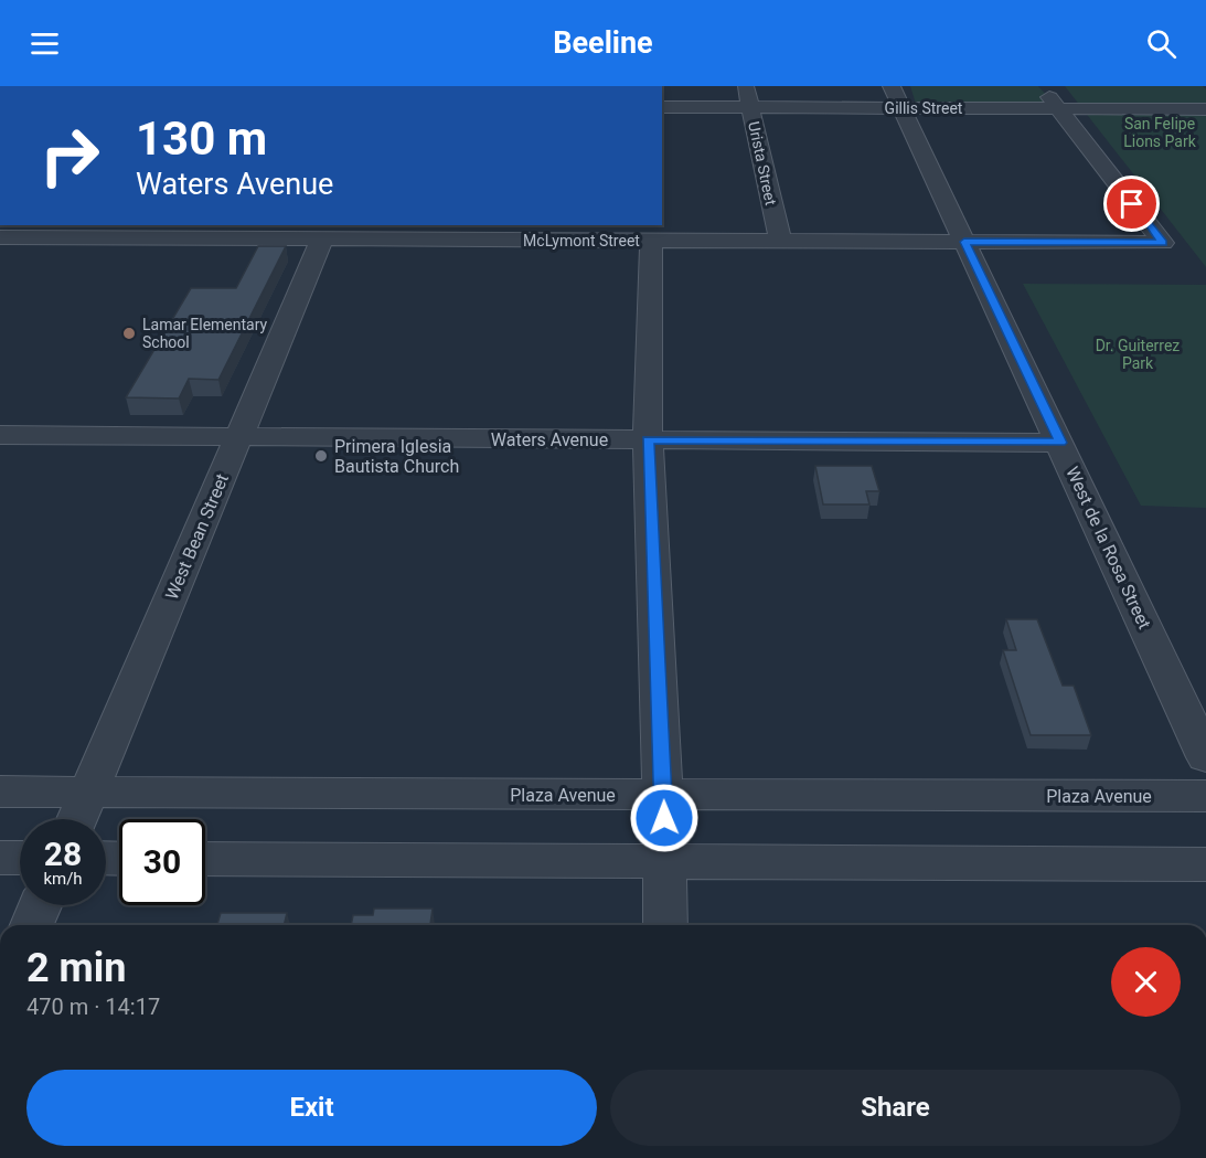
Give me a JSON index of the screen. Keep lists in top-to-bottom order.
{
  "streets": {
    "street": [
      "Gillis Street",
      "Urista Street",
      "McLymont Street",
      "Waters Avenue",
      "West Bean Street",
      "West de la Rosa Street",
      "Plaza Avenue"
    ]
  },
  "crossings": [
    ["Gillis Street", "Urista Street"],
    ["Gillis Street", "McLymont Street"],
    ["Gillis Street", "West de la Rosa Street"],
    ["Urista Street", "McLymont Street"],
    ["McLymont Street", "West Bean Street"],
    ["McLymont Street", "West de la Rosa Street"],
    ["Waters Avenue", "West Bean Street"],
    ["Waters Avenue", "West de la Rosa Street"],
    ["West Bean Street", "Plaza Avenue"]
  ],
  "parks": ["San Felipe Lions Park", "Dr. Guiterrez Park"],
  "places": ["Lamar Elementary School", "Primera Iglesia Bautista Church"],
  "page": {
    "header": "Beeline",
    "turn": ["130 m", "Waters Avenue"],
    "speed": "28 km/h",
    "limit": "30",
    "heading": ["2 min", "470 m · 14:17"],
    "buttons": ["Exit", "Share"]
  }
}
